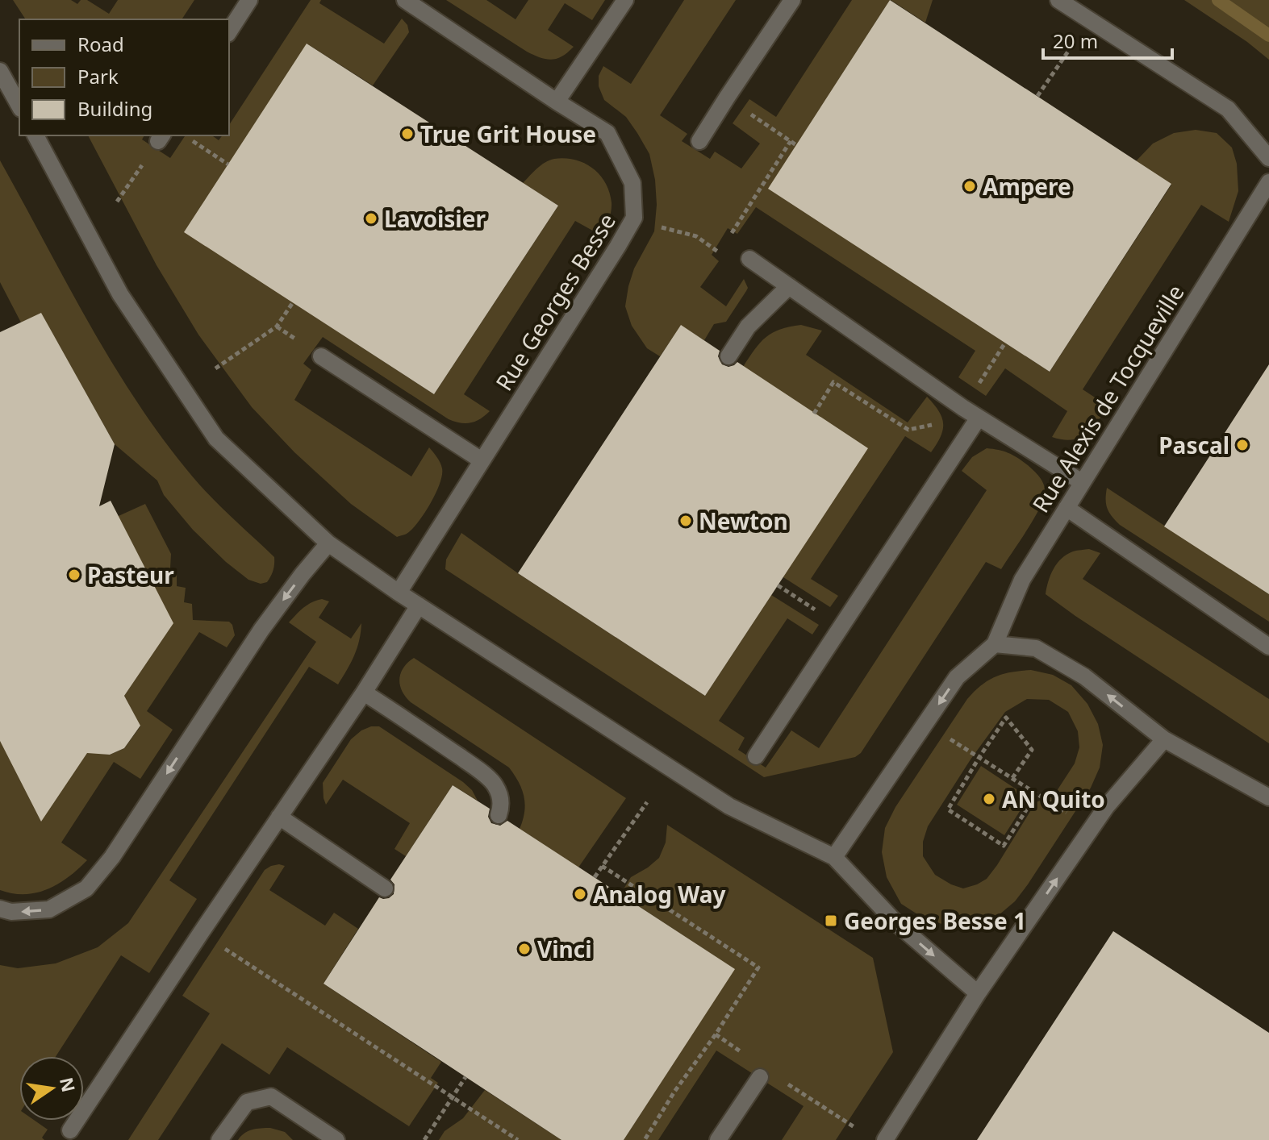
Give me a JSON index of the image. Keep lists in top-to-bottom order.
{
  "streets": {
    "street": ["Rue Georges Besse", "Rue Alexis de Tocqueville"]
  },
  "places": {
    "other": [
      "True Grit House",
      "Ampere",
      "Lavoisier",
      "Pascal",
      "Newton",
      "Pasteur",
      "AN Quito",
      "Analog Way",
      "Vinci"
    ],
    "transit": ["Georges Besse 1"]
  },
  "legend": ["Road", "Park", "Building"],
  "scale_bar": "20 m",
  "north": "right"
}
